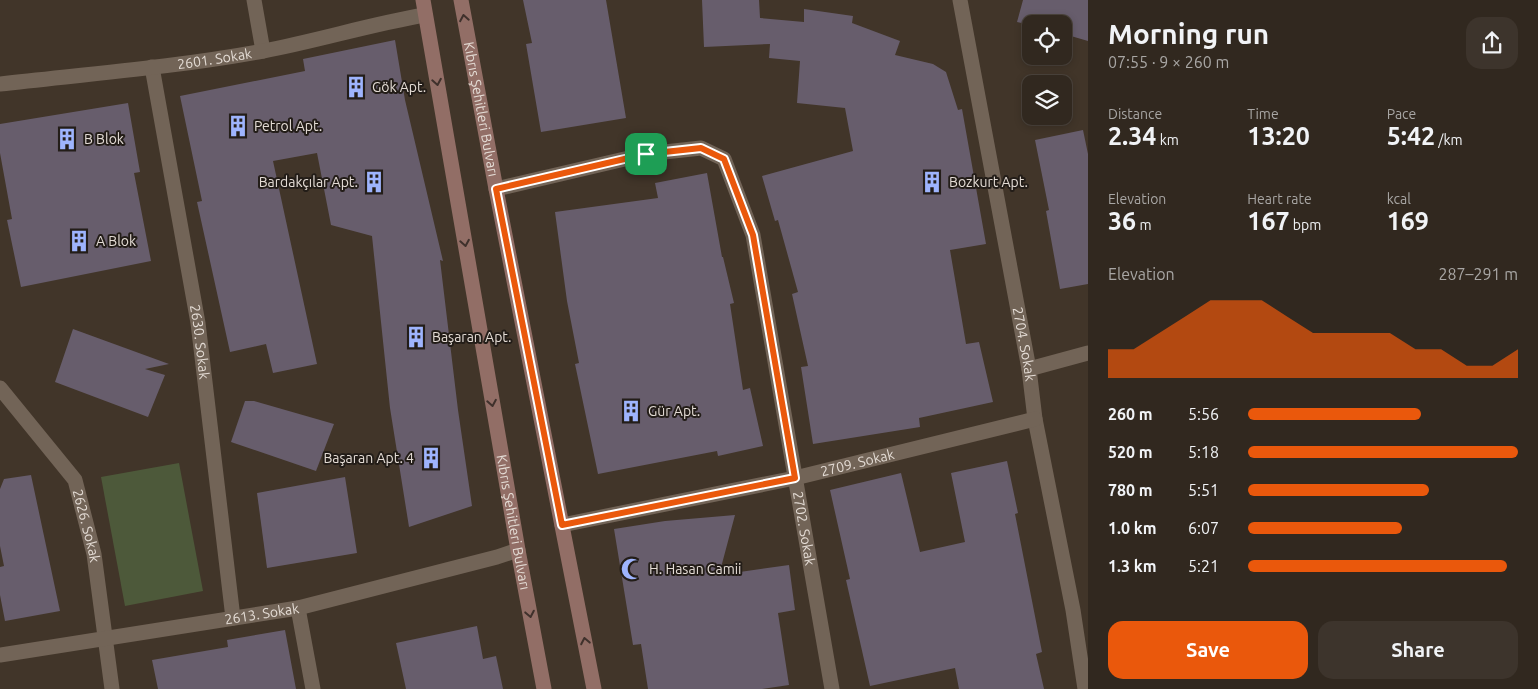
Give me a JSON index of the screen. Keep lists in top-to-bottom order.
{
  "streets": {
    "main road": ["Kıbrıs Şehitleri Bulvarı"],
    "street": [
      "2601. Sokak",
      "2630. Sokak",
      "2704. Sokak",
      "2709. Sokak",
      "2626. Sokak",
      "2702. Sokak",
      "2613. Sokak"
    ]
  },
  "crossings": [
    ["2601. Sokak", "Kıbrıs Şehitleri Bulvarı"],
    ["2601. Sokak", "2630. Sokak"],
    ["Kıbrıs Şehitleri Bulvarı", "2709. Sokak"],
    ["Kıbrıs Şehitleri Bulvarı", "2702. Sokak"],
    ["Kıbrıs Şehitleri Bulvarı", "2613. Sokak"],
    ["2630. Sokak", "2613. Sokak"],
    ["2704. Sokak", "2709. Sokak"],
    ["2709. Sokak", "2702. Sokak"],
    ["2626. Sokak", "2613. Sokak"]
  ],
  "places": {
    "building": [
      "Gök Apt.",
      "Petrol Apt.",
      "B Blok",
      "Bardakçılar Apt.",
      "Bozkurt Apt.",
      "A Blok",
      "Başaran Apt.",
      "Gür Apt.",
      "Başaran Apt. 4"
    ],
    "mosque": ["H. Hasan Camii"]
  },
  "page": {
    "heading": ["Morning run", "07:55 · 9 × 260 m"],
    "stats": [
      ["Distance", "2.34 km"],
      ["Time", "13:20"],
      ["Pace", "5:42 /km"],
      ["Elevation", "36 m"],
      ["Heart rate", "167 bpm"],
      ["kcal", "169"]
    ],
    "chart": ["Elevation", "287–291 m"],
    "list": [
      {
        "name": "260 m",
        "note": "5:56"
      },
      {
        "name": "520 m",
        "note": "5:18"
      },
      {
        "name": "780 m",
        "note": "5:51"
      },
      {
        "name": "1.0 km",
        "note": "6:07"
      },
      {
        "name": "1.3 km",
        "note": "5:21"
      }
    ],
    "buttons": ["Save", "Share"]
  }
}
